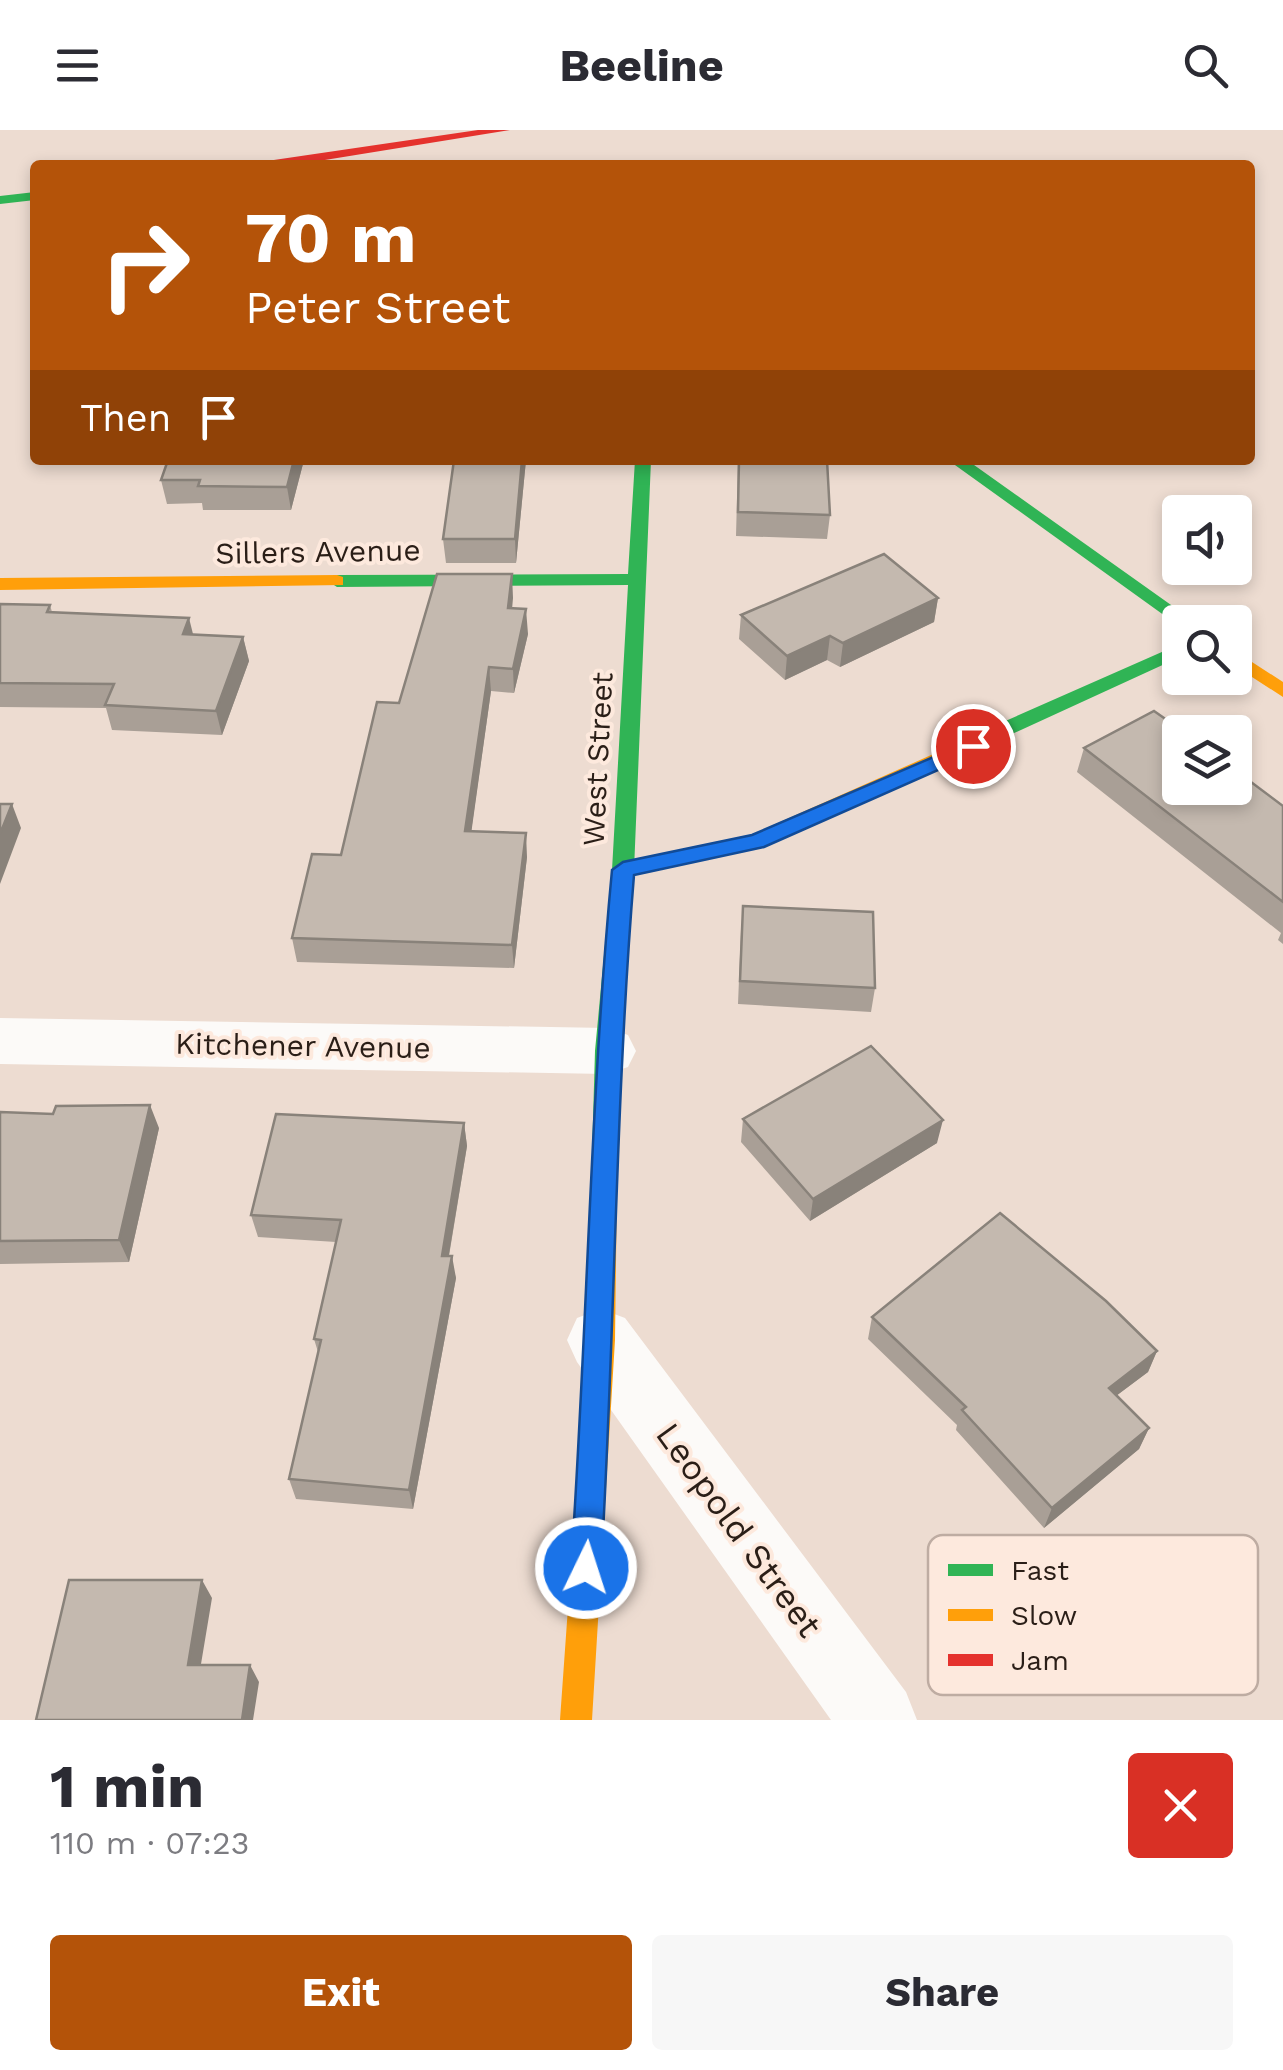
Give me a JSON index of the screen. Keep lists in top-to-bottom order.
{
  "streets": {
    "street": [
      "Sillers Avenue",
      "West Street",
      "Kitchener Avenue",
      "Leopold Street"
    ]
  },
  "crossings": [
    ["Sillers Avenue", "West Street"],
    ["West Street", "Kitchener Avenue"],
    ["West Street", "Leopold Street"]
  ],
  "legend": ["Fast", "Slow", "Jam"],
  "page": {
    "header": "Beeline",
    "turn": ["70 m", "Peter Street"],
    "then": "Then",
    "heading": ["1 min", "110 m · 07:23"],
    "buttons": ["Exit", "Share"]
  }
}
